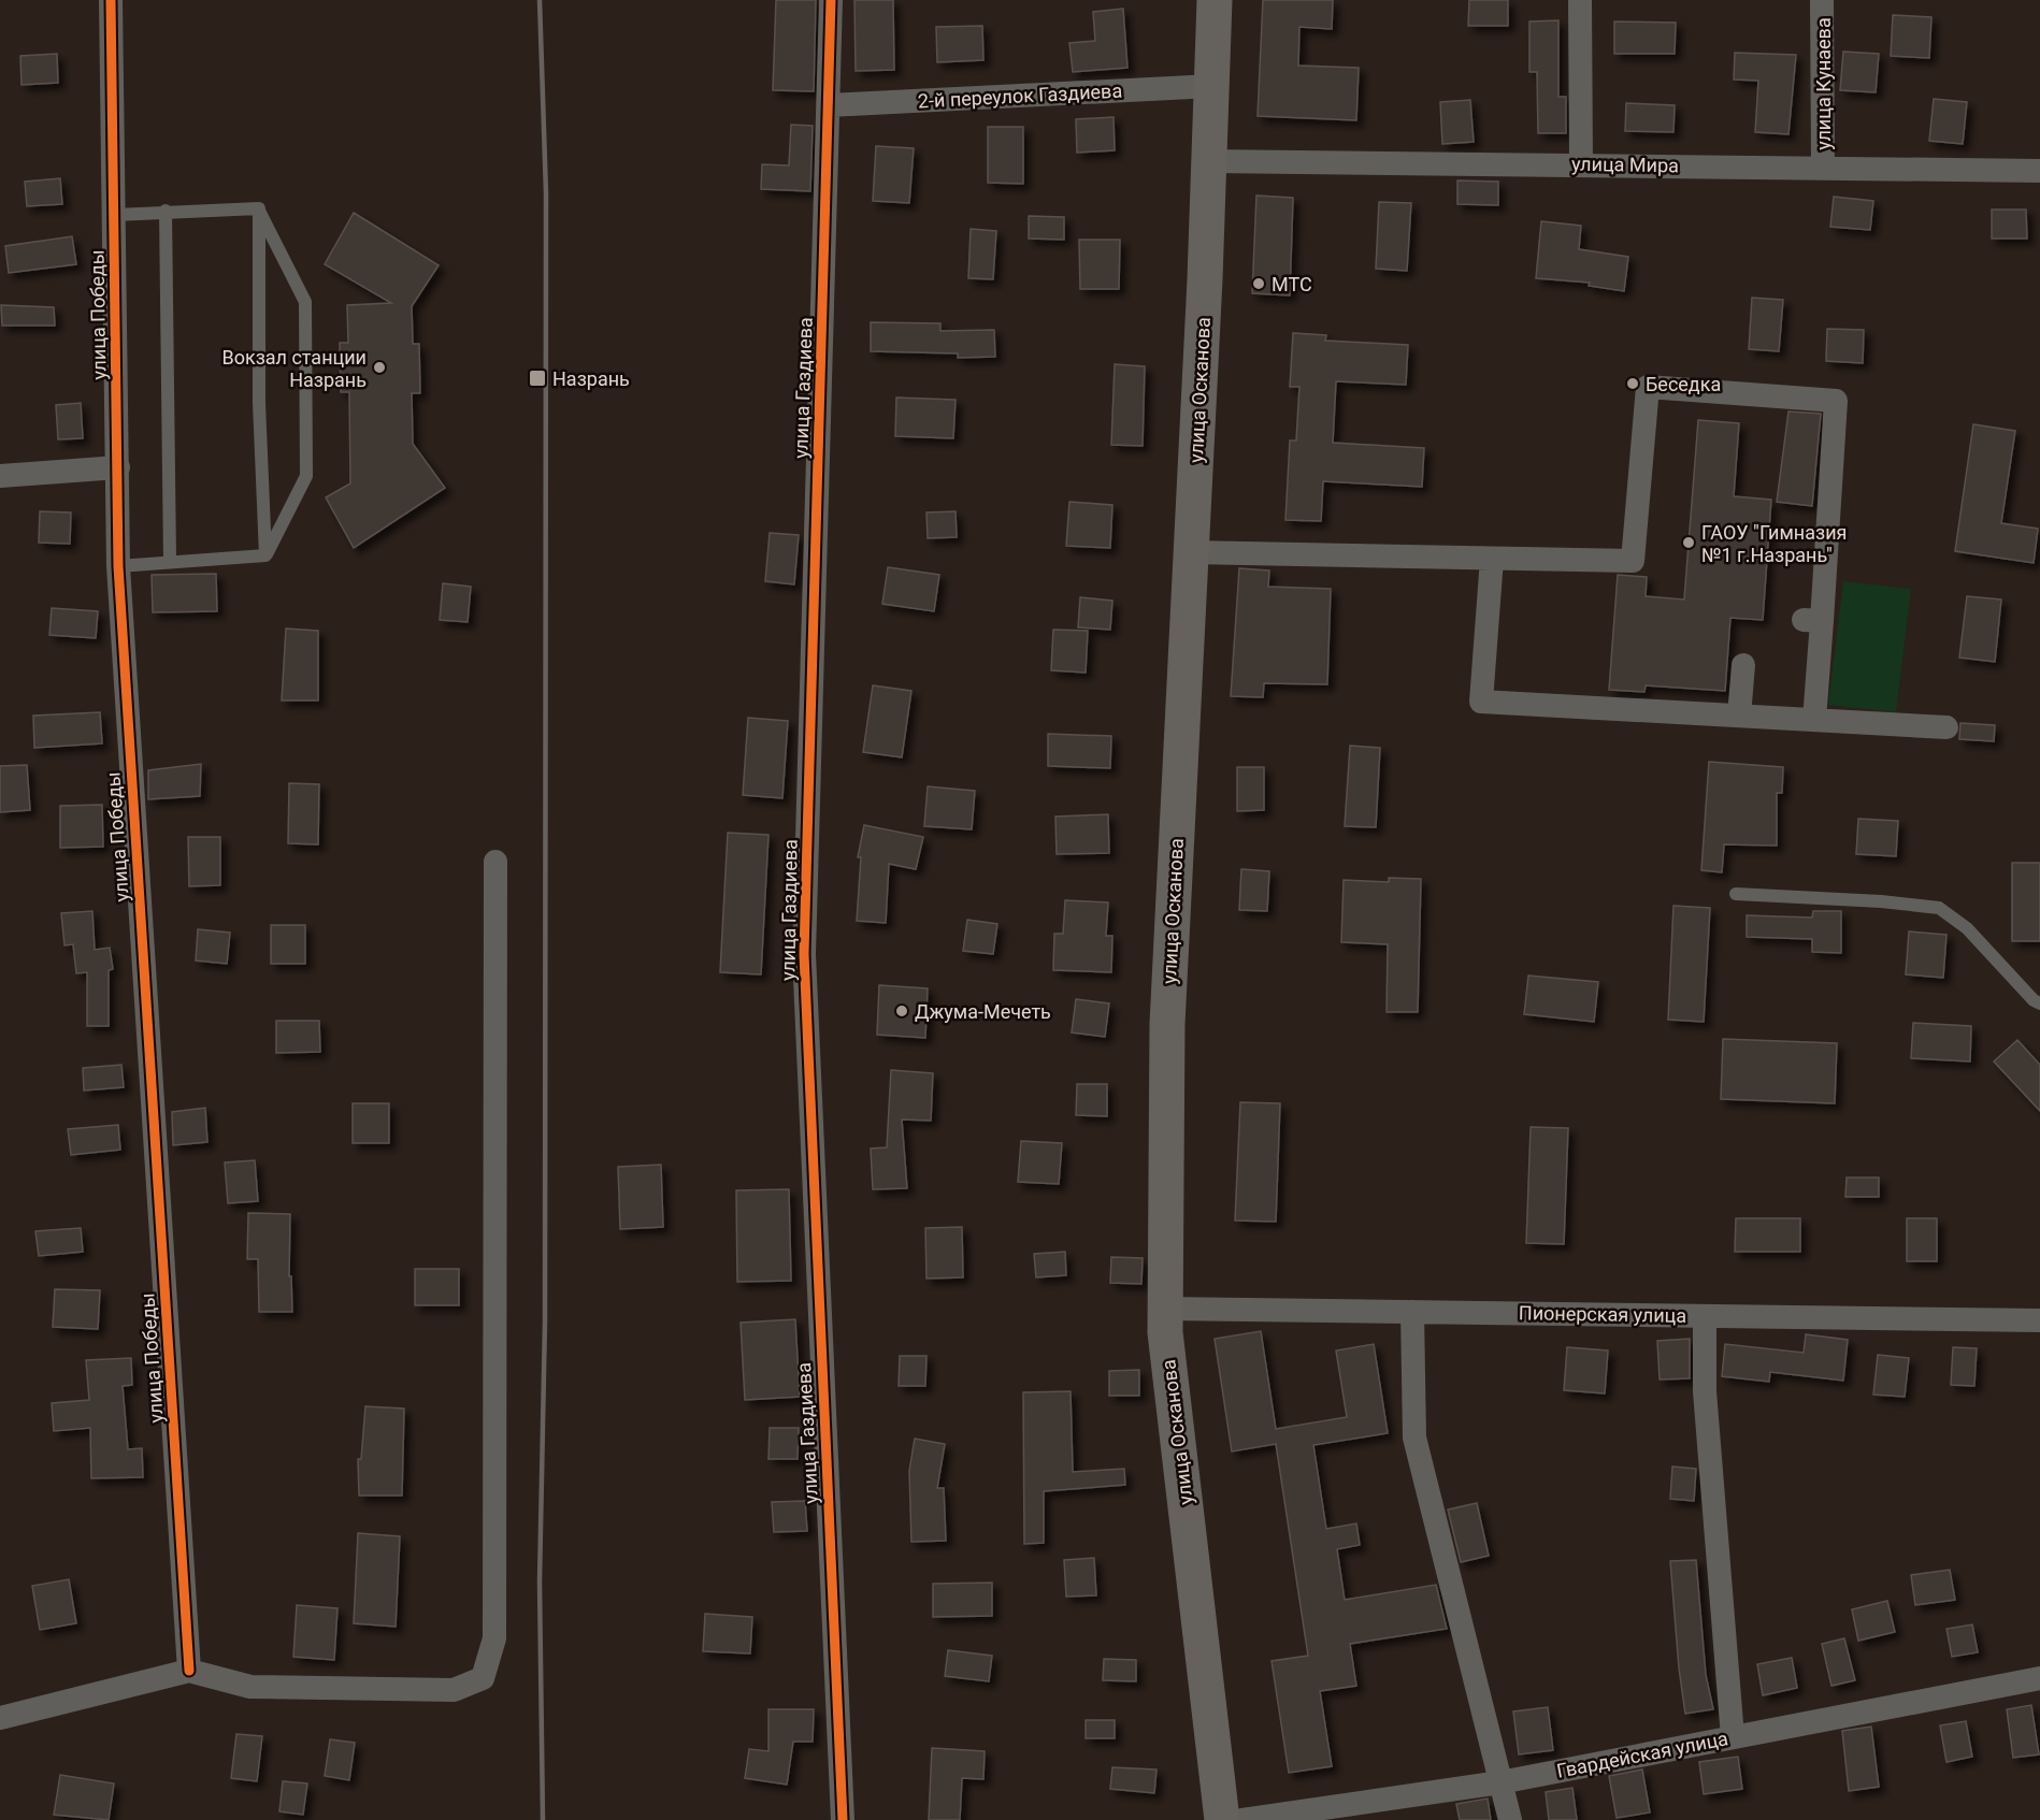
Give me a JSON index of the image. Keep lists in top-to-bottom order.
{
  "streets": {
    "main road": ["улица Осканова"],
    "street": [
      "улица Кунаева",
      "2-й переулок Газдиева",
      "улица Мира",
      "улица Победы",
      "улица Газдиева",
      "Пионерская улица",
      "Гвардейская улица"
    ]
  },
  "crossings": [
    ["улица Кунаева", "улица Мира"],
    ["2-й переулок Газдиева", "улица Газдиева"],
    ["2-й переулок Газдиева", "улица Осканова"],
    ["улица Мира", "улица Осканова"],
    ["улица Осканова", "Пионерская улица"]
  ],
  "places": {
    "other": [
      "МТС",
      "Вокзал станции Назрань",
      "Беседка",
      "ГАОУ \"Гимназия №1 г.Назрань\"",
      "Джума-Мечеть"
    ],
    "transit": ["Назрань"]
  }
}
